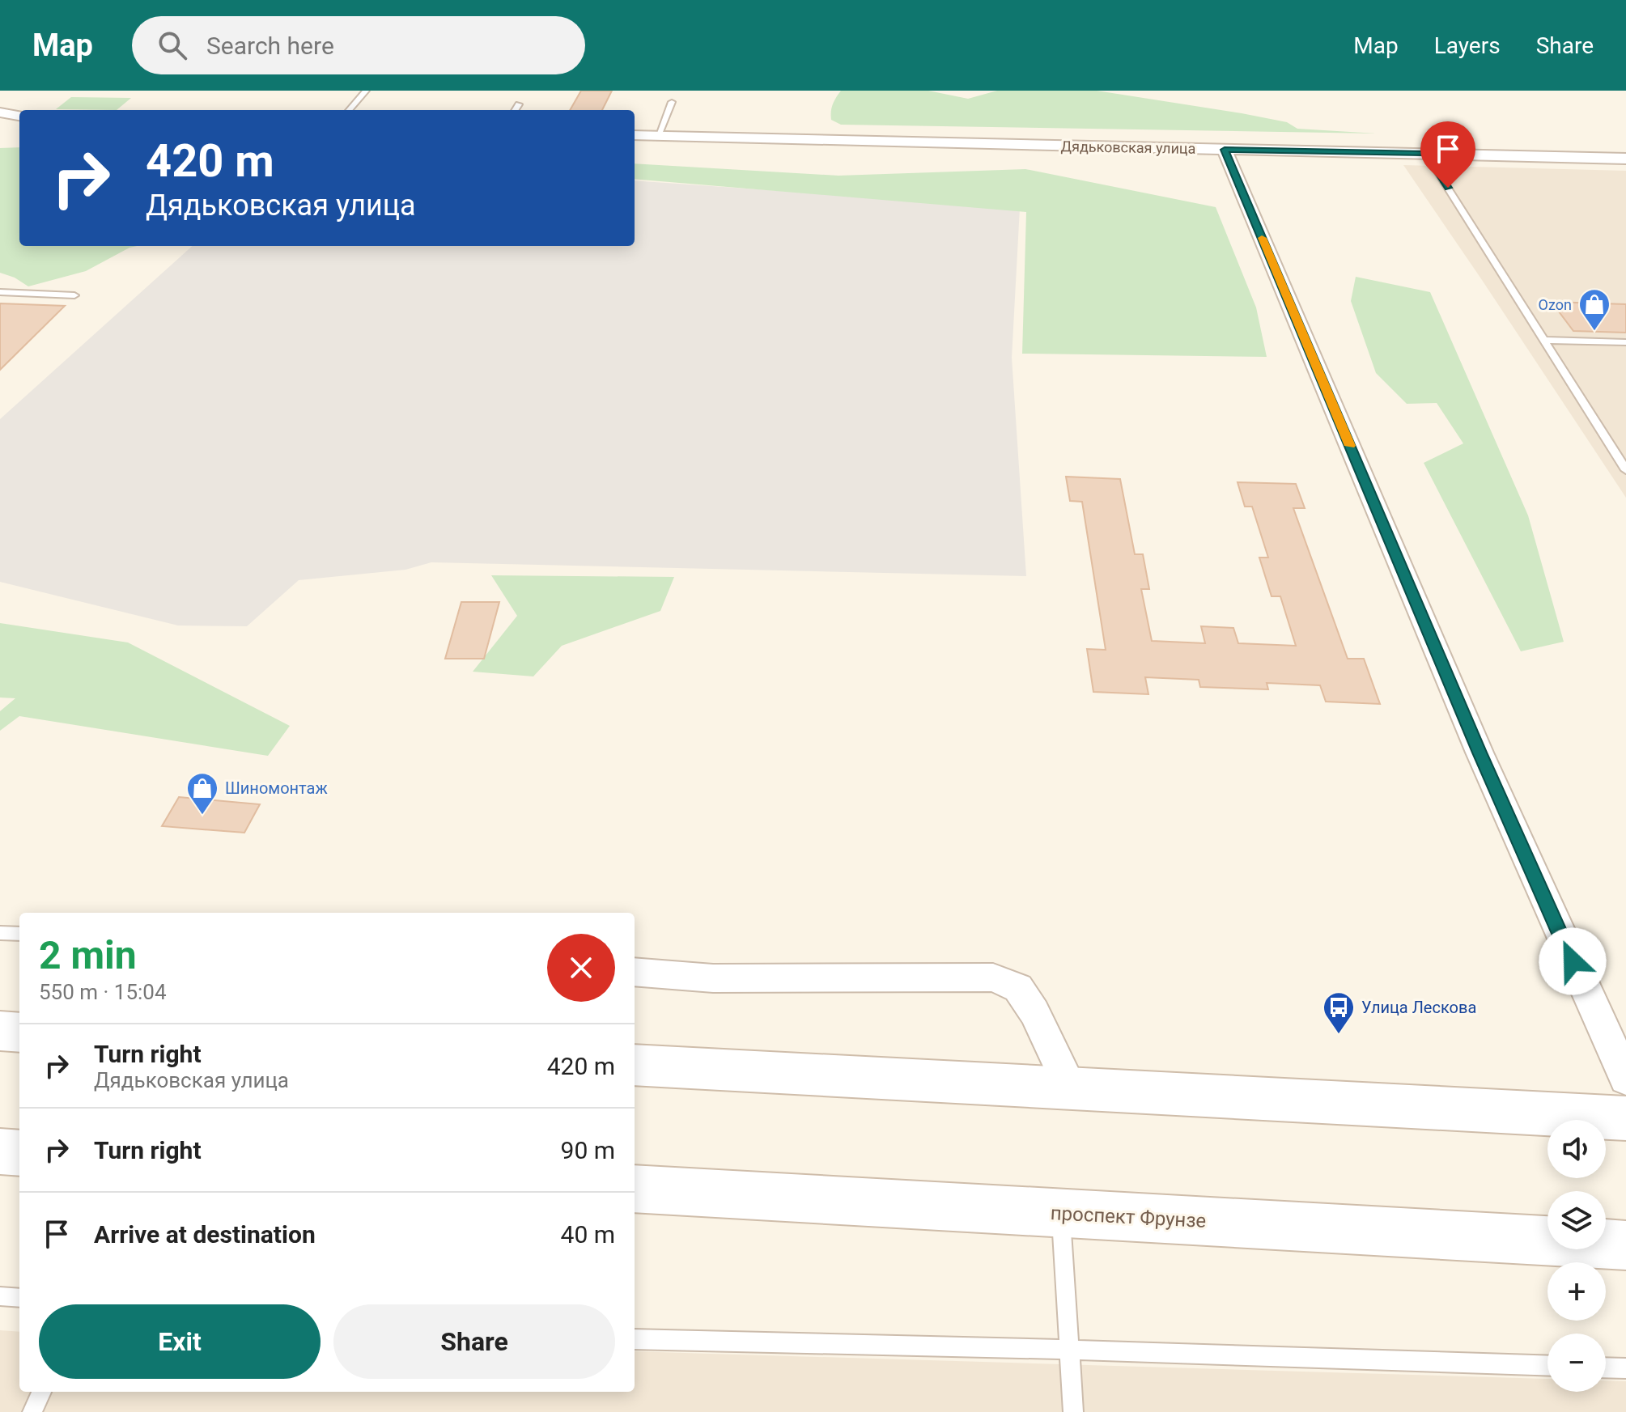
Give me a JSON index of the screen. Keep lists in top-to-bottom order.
{
  "streets": {
    "main road": ["проспект Фрунзе"],
    "street": ["Дядьковская улица"]
  },
  "places": {
    "shop": ["Ozon", "Шиномонтаж"],
    "bus stop": ["Улица Лескова"]
  },
  "page": {
    "header": "Map",
    "search": "Search here",
    "nav": ["Map", "Layers", "Share"],
    "turn": ["420 m", "Дядьковская улица"],
    "heading": ["2 min", "550 m · 15:04"],
    "list": [
      {
        "name": "Turn right",
        "note": "Дядьковская улица",
        "value": "420 m"
      },
      {
        "name": "Turn right",
        "value": "90 m"
      },
      {
        "name": "Arrive at destination",
        "value": "40 m"
      }
    ],
    "map_buttons": ["+", "−"],
    "buttons": ["Exit", "Share"]
  }
}
